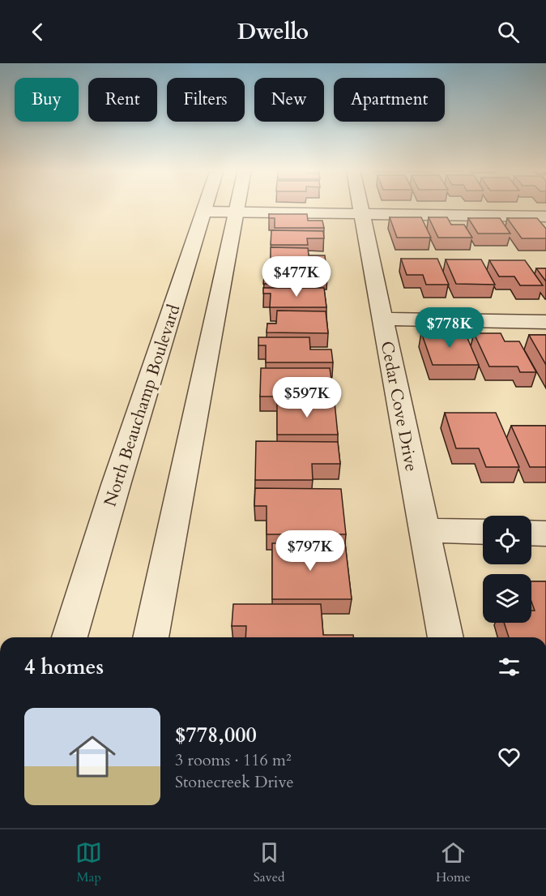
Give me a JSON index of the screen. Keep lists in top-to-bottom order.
{
  "streets": {
    "street": ["North Beauchamp Boulevard", "Cedar Cove Drive"]
  },
  "page": {
    "header": "Dwello",
    "chip": [
      "Buy",
      "Rent",
      "Filters",
      "New",
      "Apartment"
    ],
    "price": [
      "$477K",
      "$778K",
      "$597K",
      "$797K"
    ],
    "heading": "4 homes",
    "list": [
      {
        "name": "$778,000",
        "note": "3 rooms · 116 m² · Stonecreek Drive"
      }
    ],
    "tabs": ["Map", "Saved", "Home"]
  }
}
